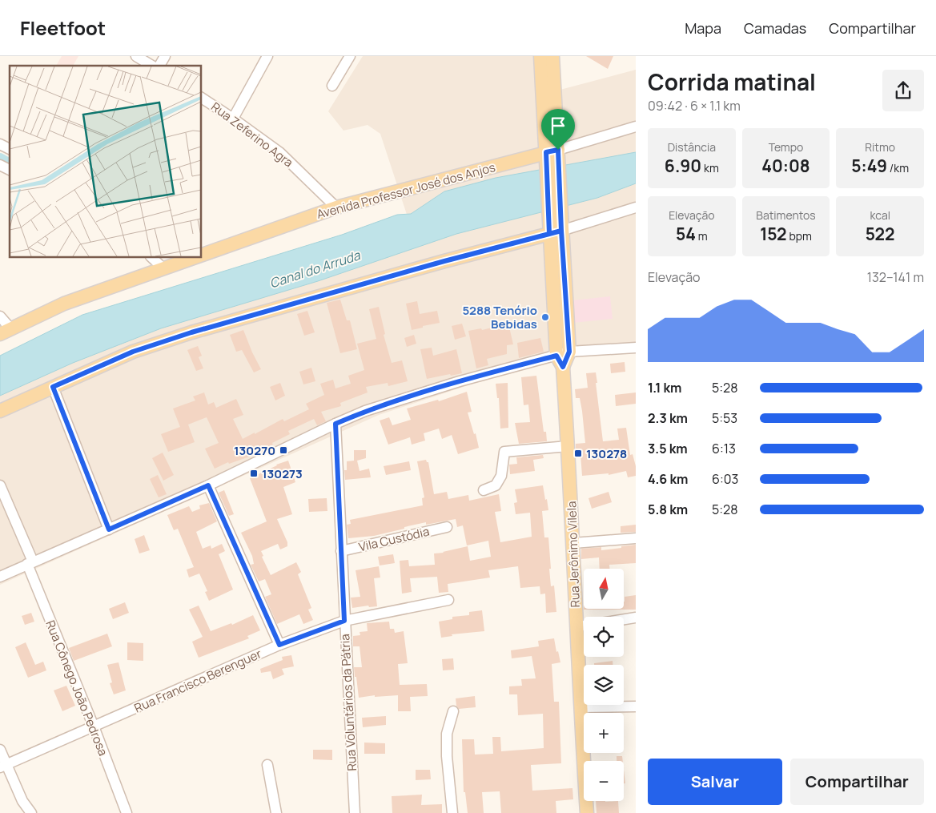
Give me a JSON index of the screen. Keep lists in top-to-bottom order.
{
  "streets": {
    "main road": ["Avenida Professor José dos Anjos", "Rua Jerônimo Vilela"],
    "street": [
      "Rua Zeferino Agra",
      "Vila Custódia",
      "Rua Francisco Berenguer",
      "Rua Cônego João Pedrosa",
      "Rua Voluntários da Pátria"
    ]
  },
  "crossings": [
    ["Rua Zeferino Agra", "Avenida Professor José dos Anjos"],
    ["Avenida Professor José dos Anjos", "Rua Jerônimo Vilela"],
    ["Vila Custódia", "Rua Voluntários da Pátria"],
    ["Rua Francisco Berenguer", "Rua Cônego João Pedrosa"],
    ["Rua Francisco Berenguer", "Rua Voluntários da Pátria"]
  ],
  "water": ["Canal do Arruda"],
  "places": {
    "other": ["5288 Tenório Bebidas"],
    "transit": ["130270", "130278", "130273"]
  },
  "north": "top",
  "page": {
    "header": "Fleetfoot",
    "nav": ["Mapa", "Camadas", "Compartilhar"],
    "heading": ["Corrida matinal", "09:42 · 6 × 1.1 km"],
    "stats": [
      ["Distância", "6.90 km"],
      ["Tempo", "40:08"],
      ["Ritmo", "5:49 /km"],
      ["Elevação", "54 m"],
      ["Batimentos", "152 bpm"],
      ["kcal", "522"]
    ],
    "chart": ["Elevação", "132–141 m"],
    "list": [
      {
        "name": "1.1 km",
        "note": "5:28"
      },
      {
        "name": "2.3 km",
        "note": "5:53"
      },
      {
        "name": "3.5 km",
        "note": "6:13"
      },
      {
        "name": "4.6 km",
        "note": "6:03"
      },
      {
        "name": "5.8 km",
        "note": "5:28"
      }
    ],
    "map_buttons": ["+", "−"],
    "buttons": ["Salvar", "Compartilhar"]
  }
}
